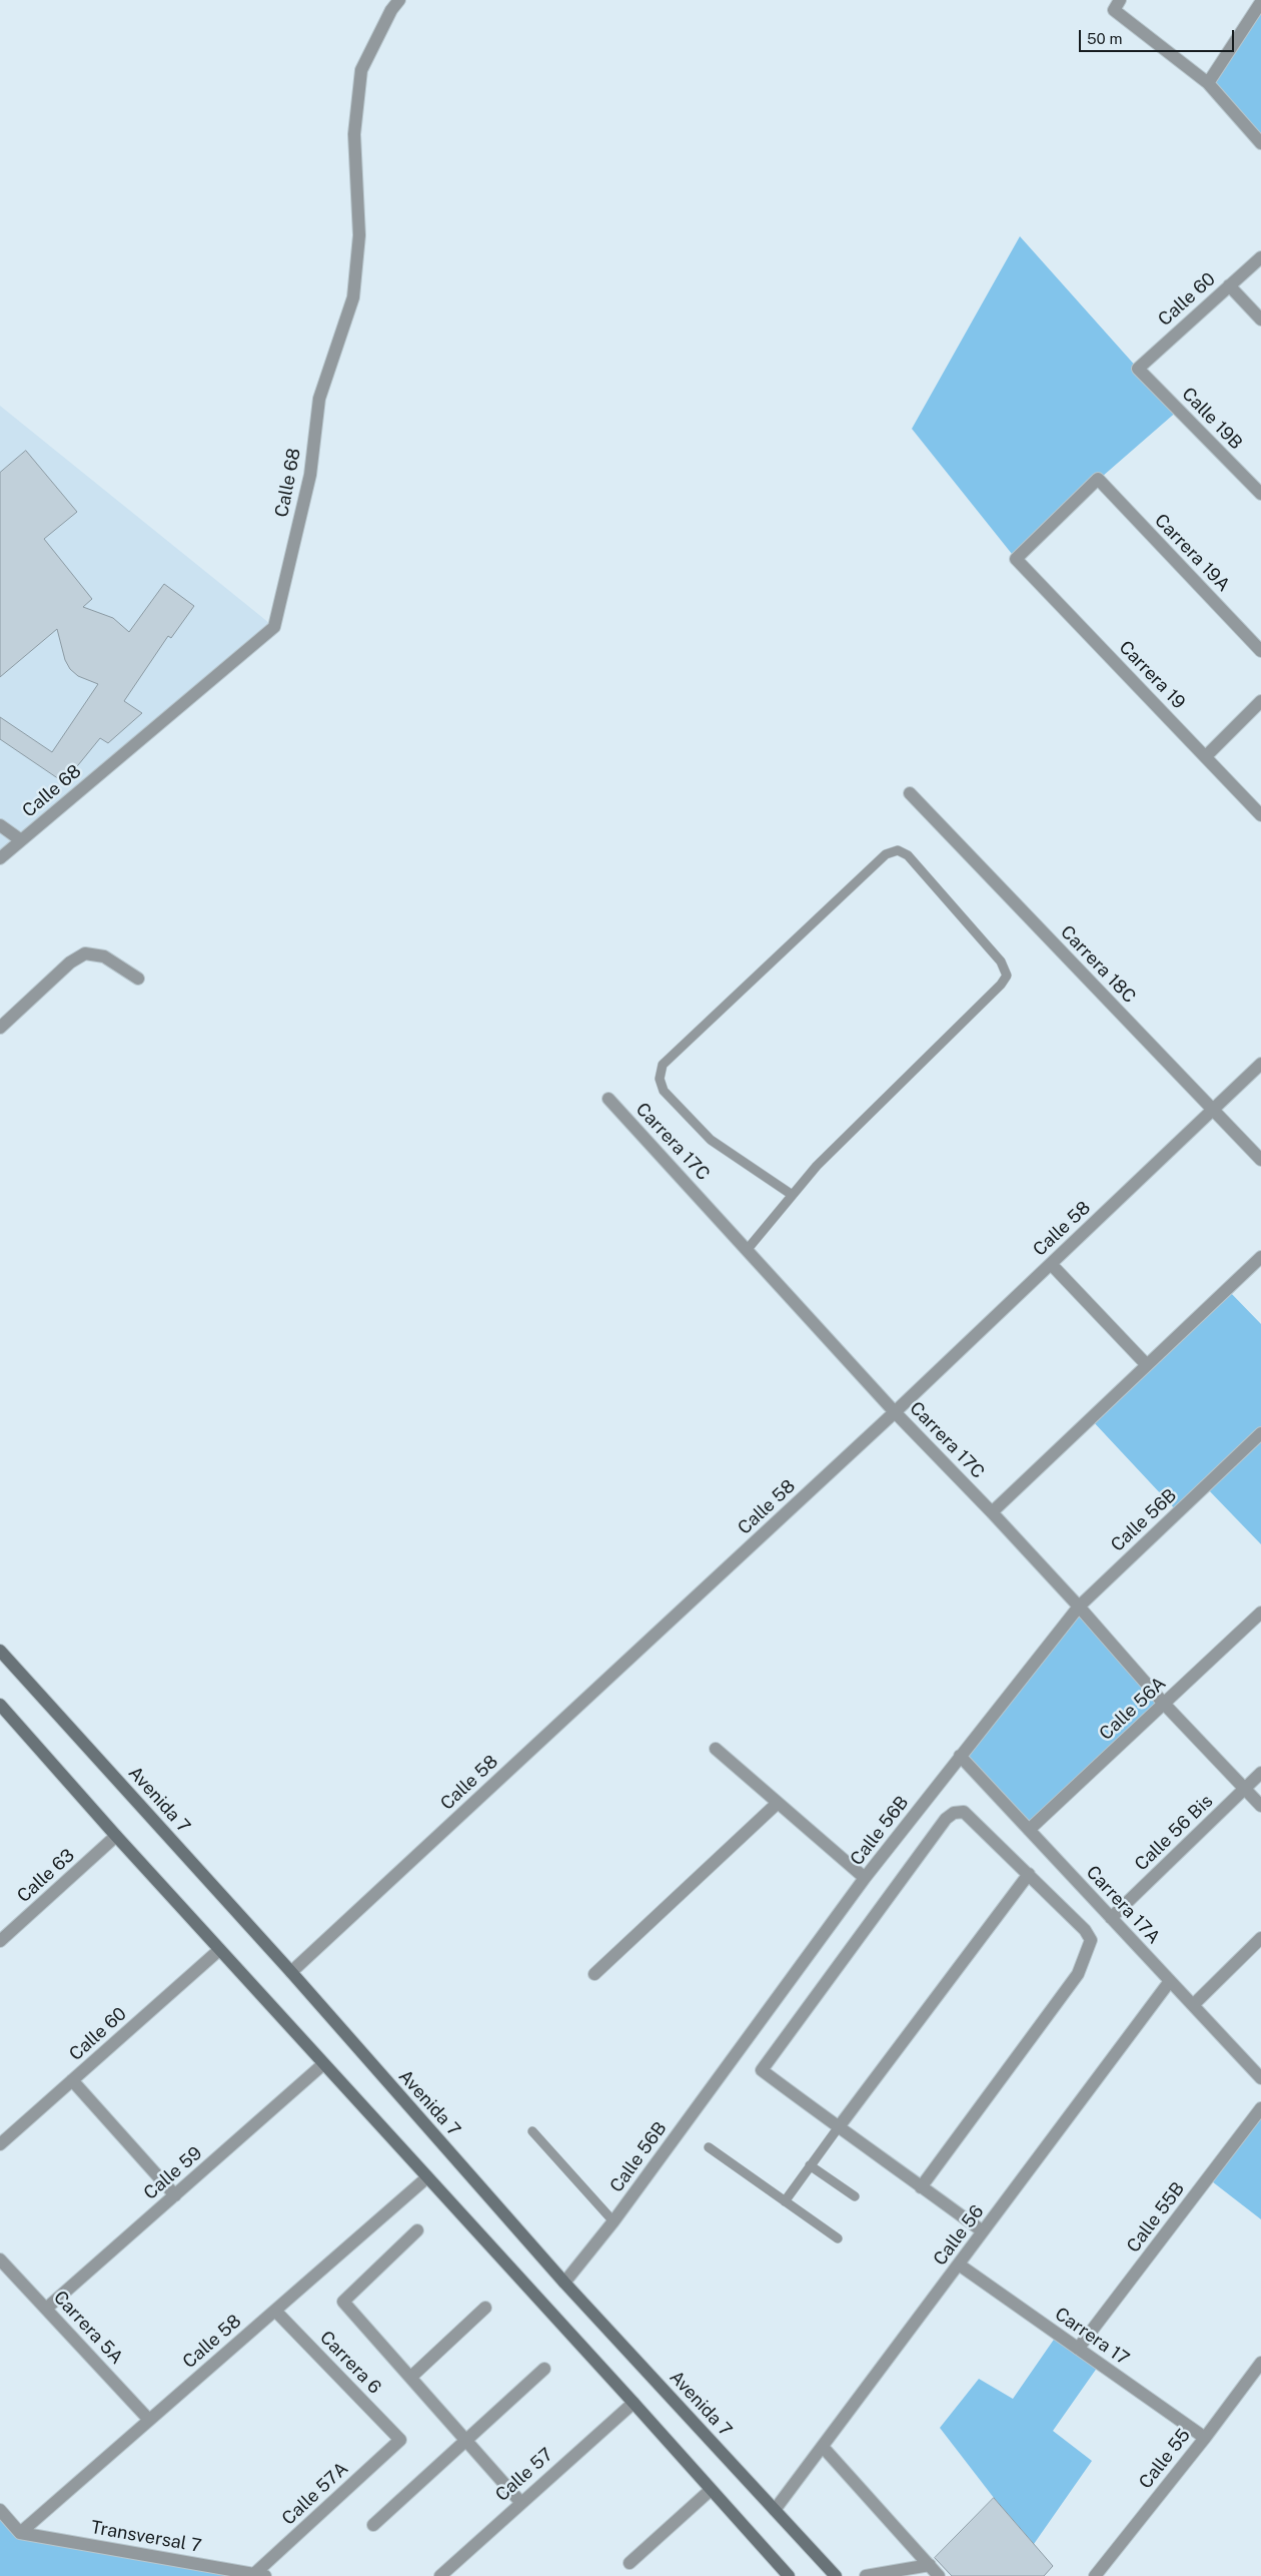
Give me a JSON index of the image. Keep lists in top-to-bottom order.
{
  "streets": {
    "main road": ["Avenida 7"],
    "street": [
      "Calle 60",
      "Calle 19B",
      "Calle 68",
      "Carrera 19A",
      "Carrera 19",
      "Carrera 18C",
      "Carrera 17C",
      "Calle 58",
      "Calle 56B",
      "Calle 56A",
      "Calle 56 Bis",
      "Calle 63",
      "Carrera 17A",
      "Calle 59",
      "Calle 55B",
      "Calle 56",
      "Carrera 5A",
      "Carrera 17",
      "Carrera 6",
      "Calle 55",
      "Calle 57",
      "Calle 57A",
      "Transversal 7"
    ]
  },
  "crossings": [
    ["Calle 60", "Calle 19B"],
    ["Carrera 19A", "Carrera 19"],
    ["Carrera 18C", "Calle 58"],
    ["Carrera 17C", "Calle 58"],
    ["Carrera 17C", "Calle 56B"],
    ["Carrera 17C", "Calle 56A"],
    ["Carrera 17C", "Calle 56 Bis"],
    ["Calle 58", "Avenida 7"],
    ["Calle 58", "Carrera 5A"],
    ["Calle 58", "Carrera 6"],
    ["Calle 58", "Transversal 7"],
    ["Calle 56B", "Avenida 7"],
    ["Calle 56B", "Carrera 17A"],
    ["Calle 56A", "Carrera 17A"],
    ["Avenida 7", "Calle 56"],
    ["Calle 56 Bis", "Carrera 17A"],
    ["Carrera 17A", "Calle 56"],
    ["Calle 59", "Carrera 5A"],
    ["Calle 55B", "Carrera 17"],
    ["Calle 56", "Carrera 17"],
    ["Carrera 17", "Calle 55"],
    ["Carrera 6", "Calle 57A"],
    ["Calle 57A", "Transversal 7"]
  ],
  "scale_bar": "50 m"
}
